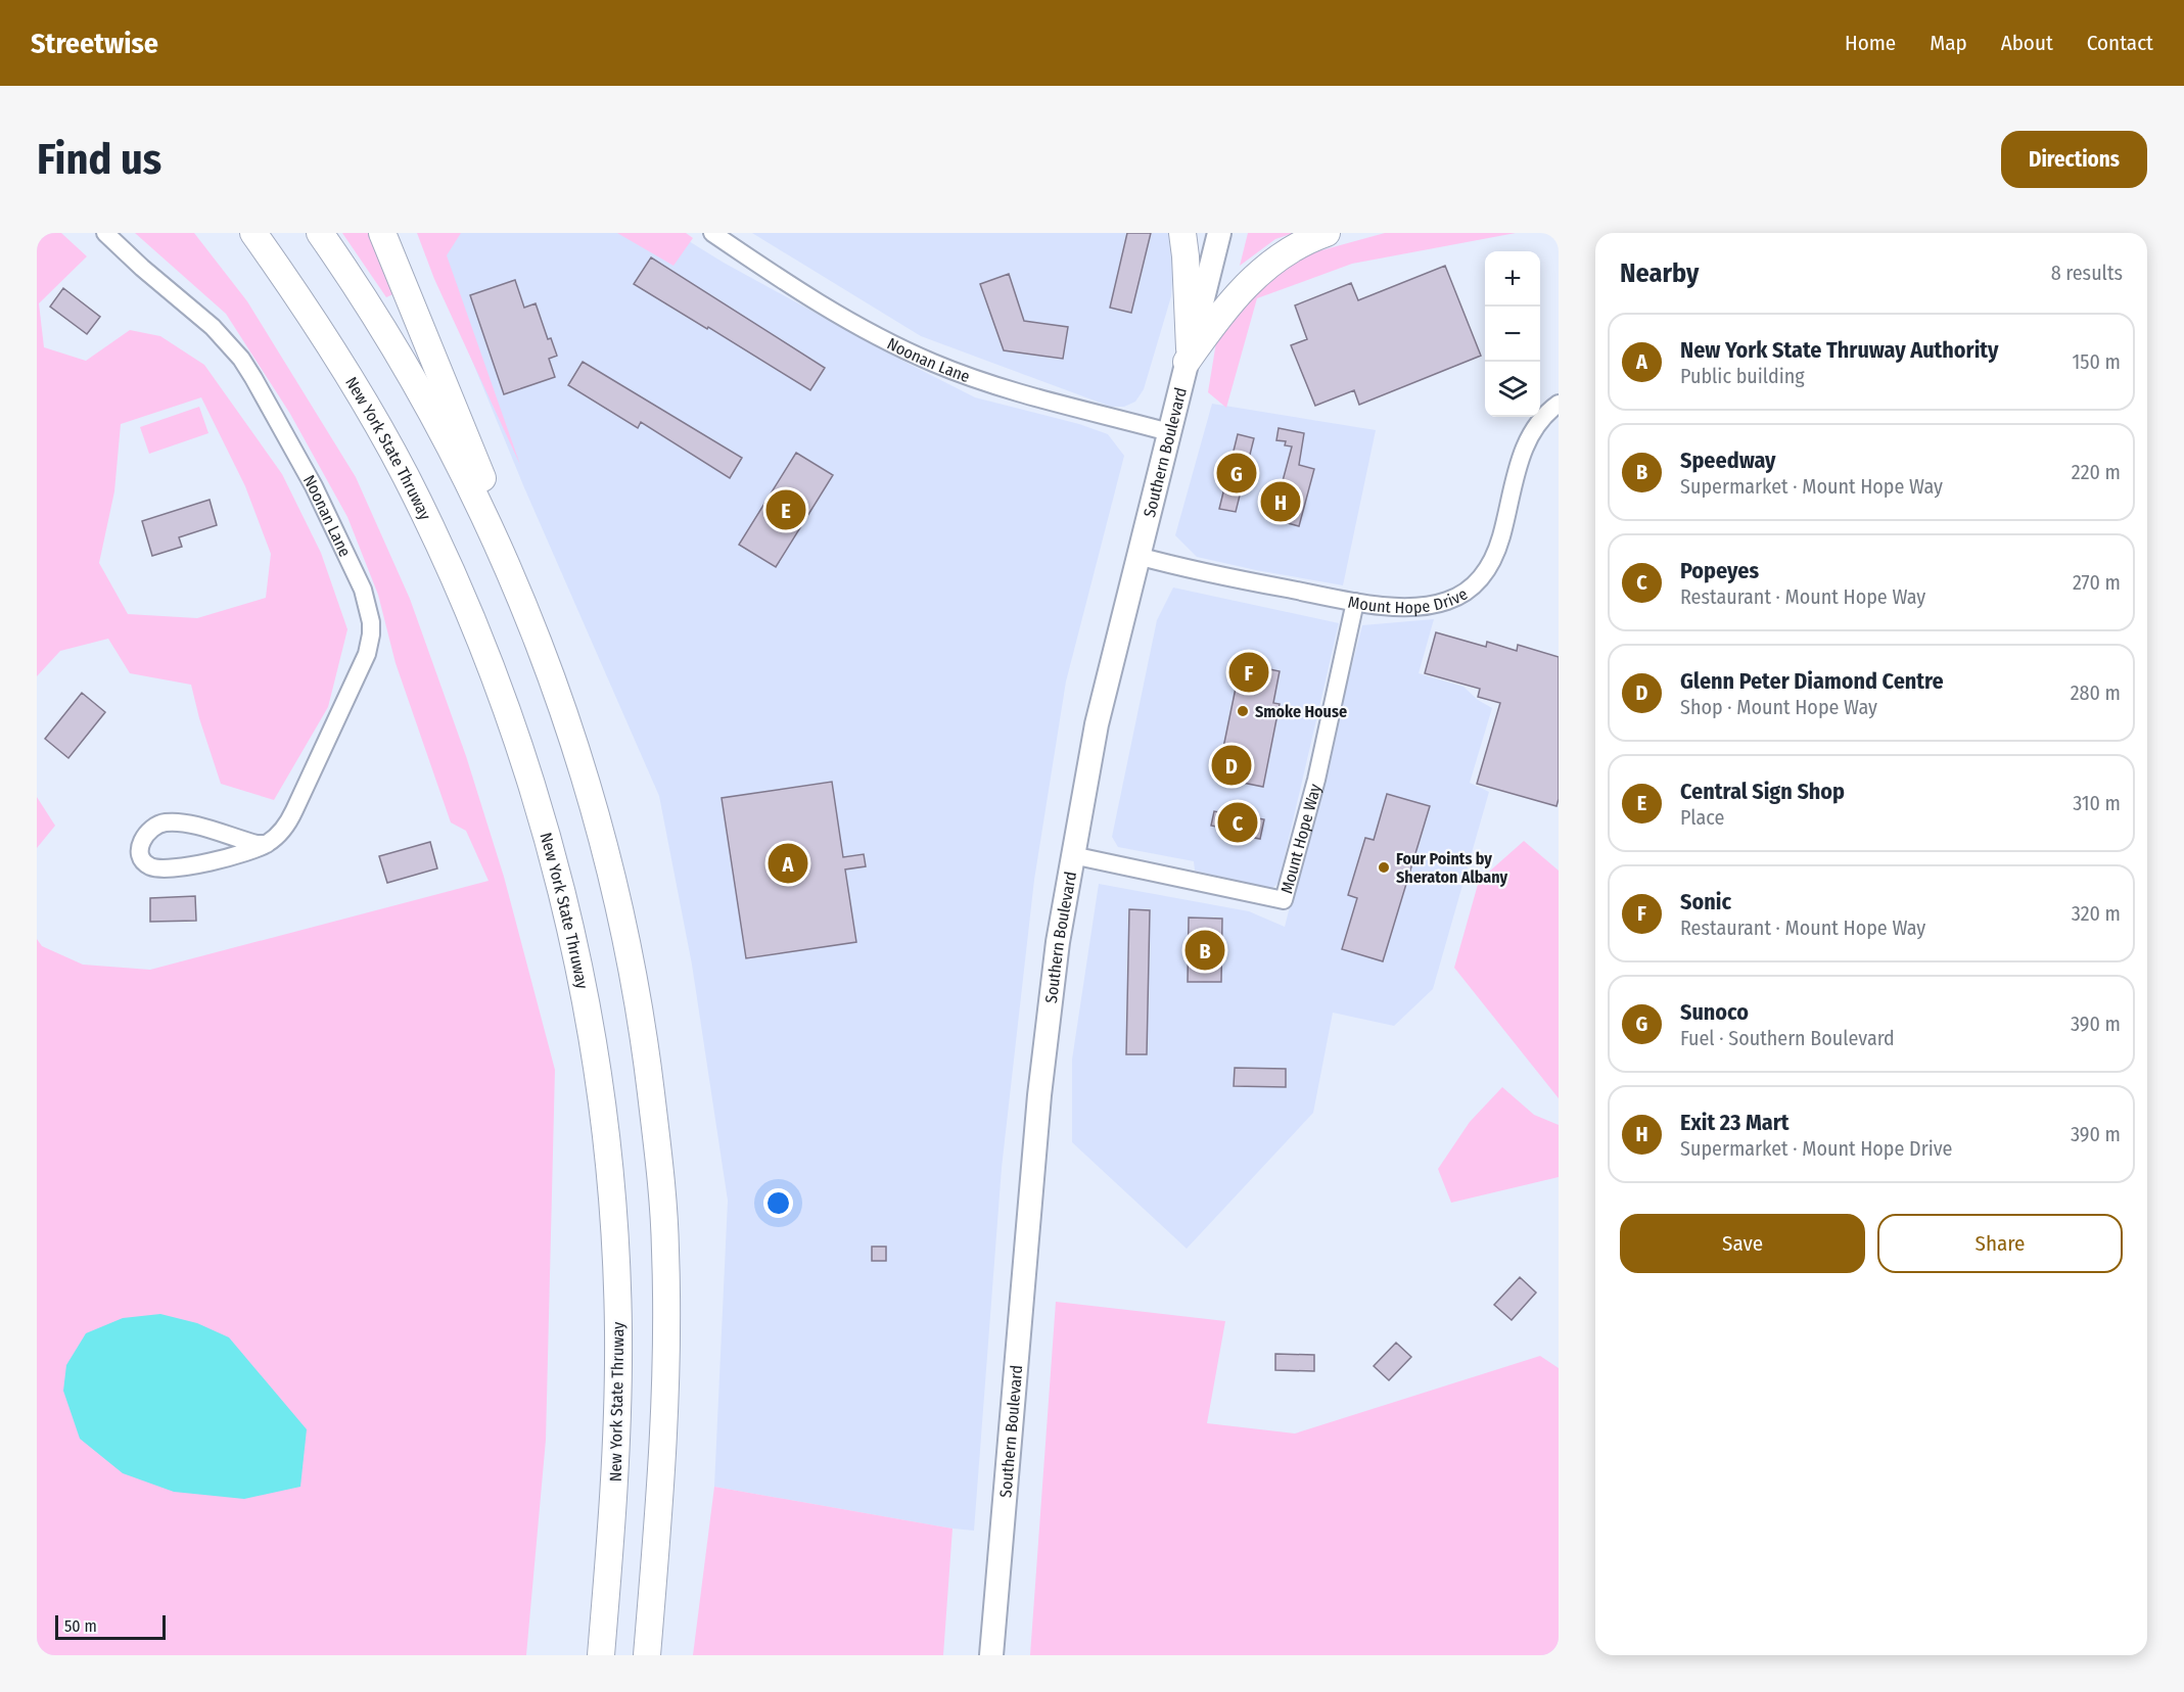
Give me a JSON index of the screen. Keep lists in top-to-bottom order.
{
  "streets": {
    "highway": ["New York State Thruway"],
    "main road": ["Southern Boulevard"],
    "street": ["Noonan Lane", "Mount Hope Drive", "Mount Hope Way"]
  },
  "crossings": [
    ["Noonan Lane", "Southern Boulevard"],
    ["Southern Boulevard", "Mount Hope Drive"],
    ["Southern Boulevard", "Mount Hope Way"],
    ["Mount Hope Drive", "Mount Hope Way"]
  ],
  "places": ["Smoke House", "Four Points by Sheraton Albany"],
  "scale_bar": "50 m",
  "page": {
    "header": "Streetwise",
    "nav": [
      "Home",
      "Map",
      "About",
      "Contact"
    ],
    "buttons": [
      "Directions",
      ["Save", "Share"]
    ],
    "title": "Find us",
    "heading": ["Nearby", "8 results"],
    "map_buttons": ["+", "−"],
    "list": [
      {
        "mark": "A",
        "name": "New York State Thruway Authority",
        "note": "Public building",
        "value": "150 m"
      },
      {
        "mark": "B",
        "name": "Speedway",
        "note": "Supermarket · Mount Hope Way",
        "value": "220 m"
      },
      {
        "mark": "C",
        "name": "Popeyes",
        "note": "Restaurant · Mount Hope Way",
        "value": "270 m"
      },
      {
        "mark": "D",
        "name": "Glenn Peter Diamond Centre",
        "note": "Shop · Mount Hope Way",
        "value": "280 m"
      },
      {
        "mark": "E",
        "name": "Central Sign Shop",
        "note": "Place",
        "value": "310 m"
      },
      {
        "mark": "F",
        "name": "Sonic",
        "note": "Restaurant · Mount Hope Way",
        "value": "320 m"
      },
      {
        "mark": "G",
        "name": "Sunoco",
        "note": "Fuel · Southern Boulevard",
        "value": "390 m"
      },
      {
        "mark": "H",
        "name": "Exit 23 Mart",
        "note": "Supermarket · Mount Hope Drive",
        "value": "390 m"
      }
    ],
    "pins": [
      "G",
      "H",
      "E",
      "F",
      "D",
      "C",
      "A",
      "B"
    ],
    "scale": "50 m"
  }
}
